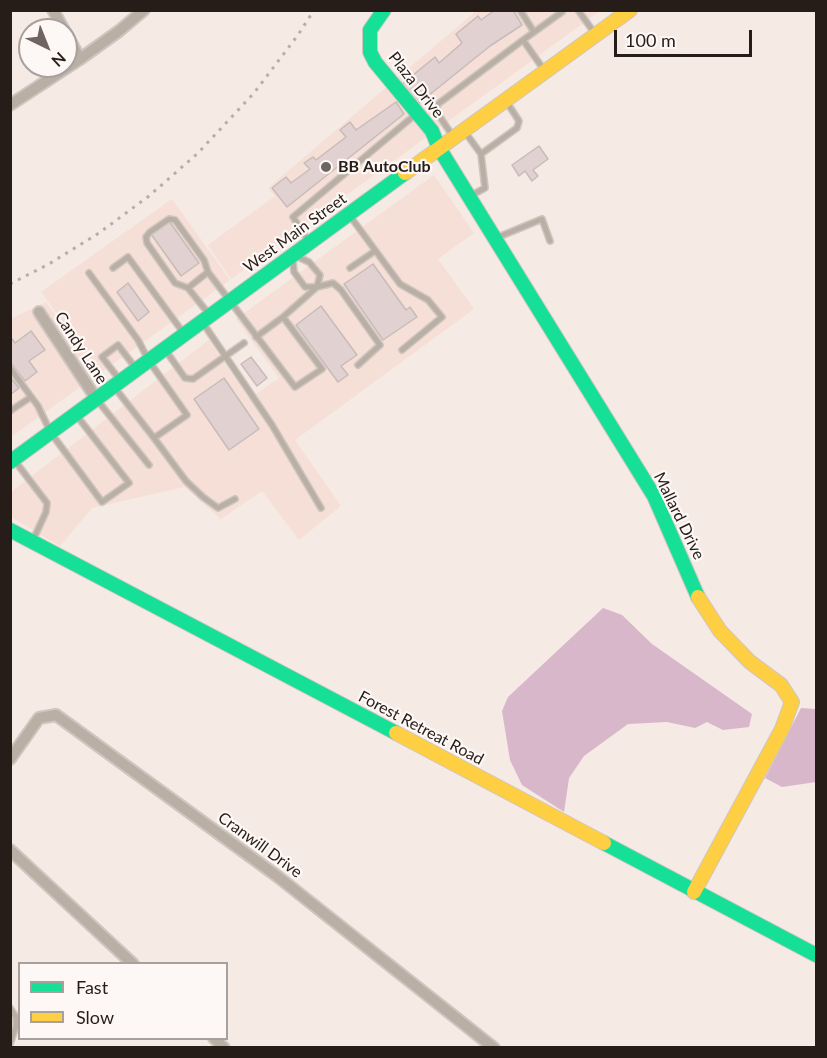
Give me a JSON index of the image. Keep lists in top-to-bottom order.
{
  "streets": {
    "street": [
      "Plaza Drive",
      "West Main Street",
      "Candy Lane",
      "Mallard Drive",
      "Forest Retreat Road",
      "Cranwill Drive"
    ]
  },
  "crossings": [
    ["Plaza Drive", "West Main Street"],
    ["Plaza Drive", "Mallard Drive"],
    ["West Main Street", "Candy Lane"],
    ["West Main Street", "Mallard Drive"],
    ["Mallard Drive", "Forest Retreat Road"]
  ],
  "places": ["BB AutoClub"],
  "legend": ["Fast", "Slow"],
  "scale_bar": "100 m",
  "north": "bottom right"
}
